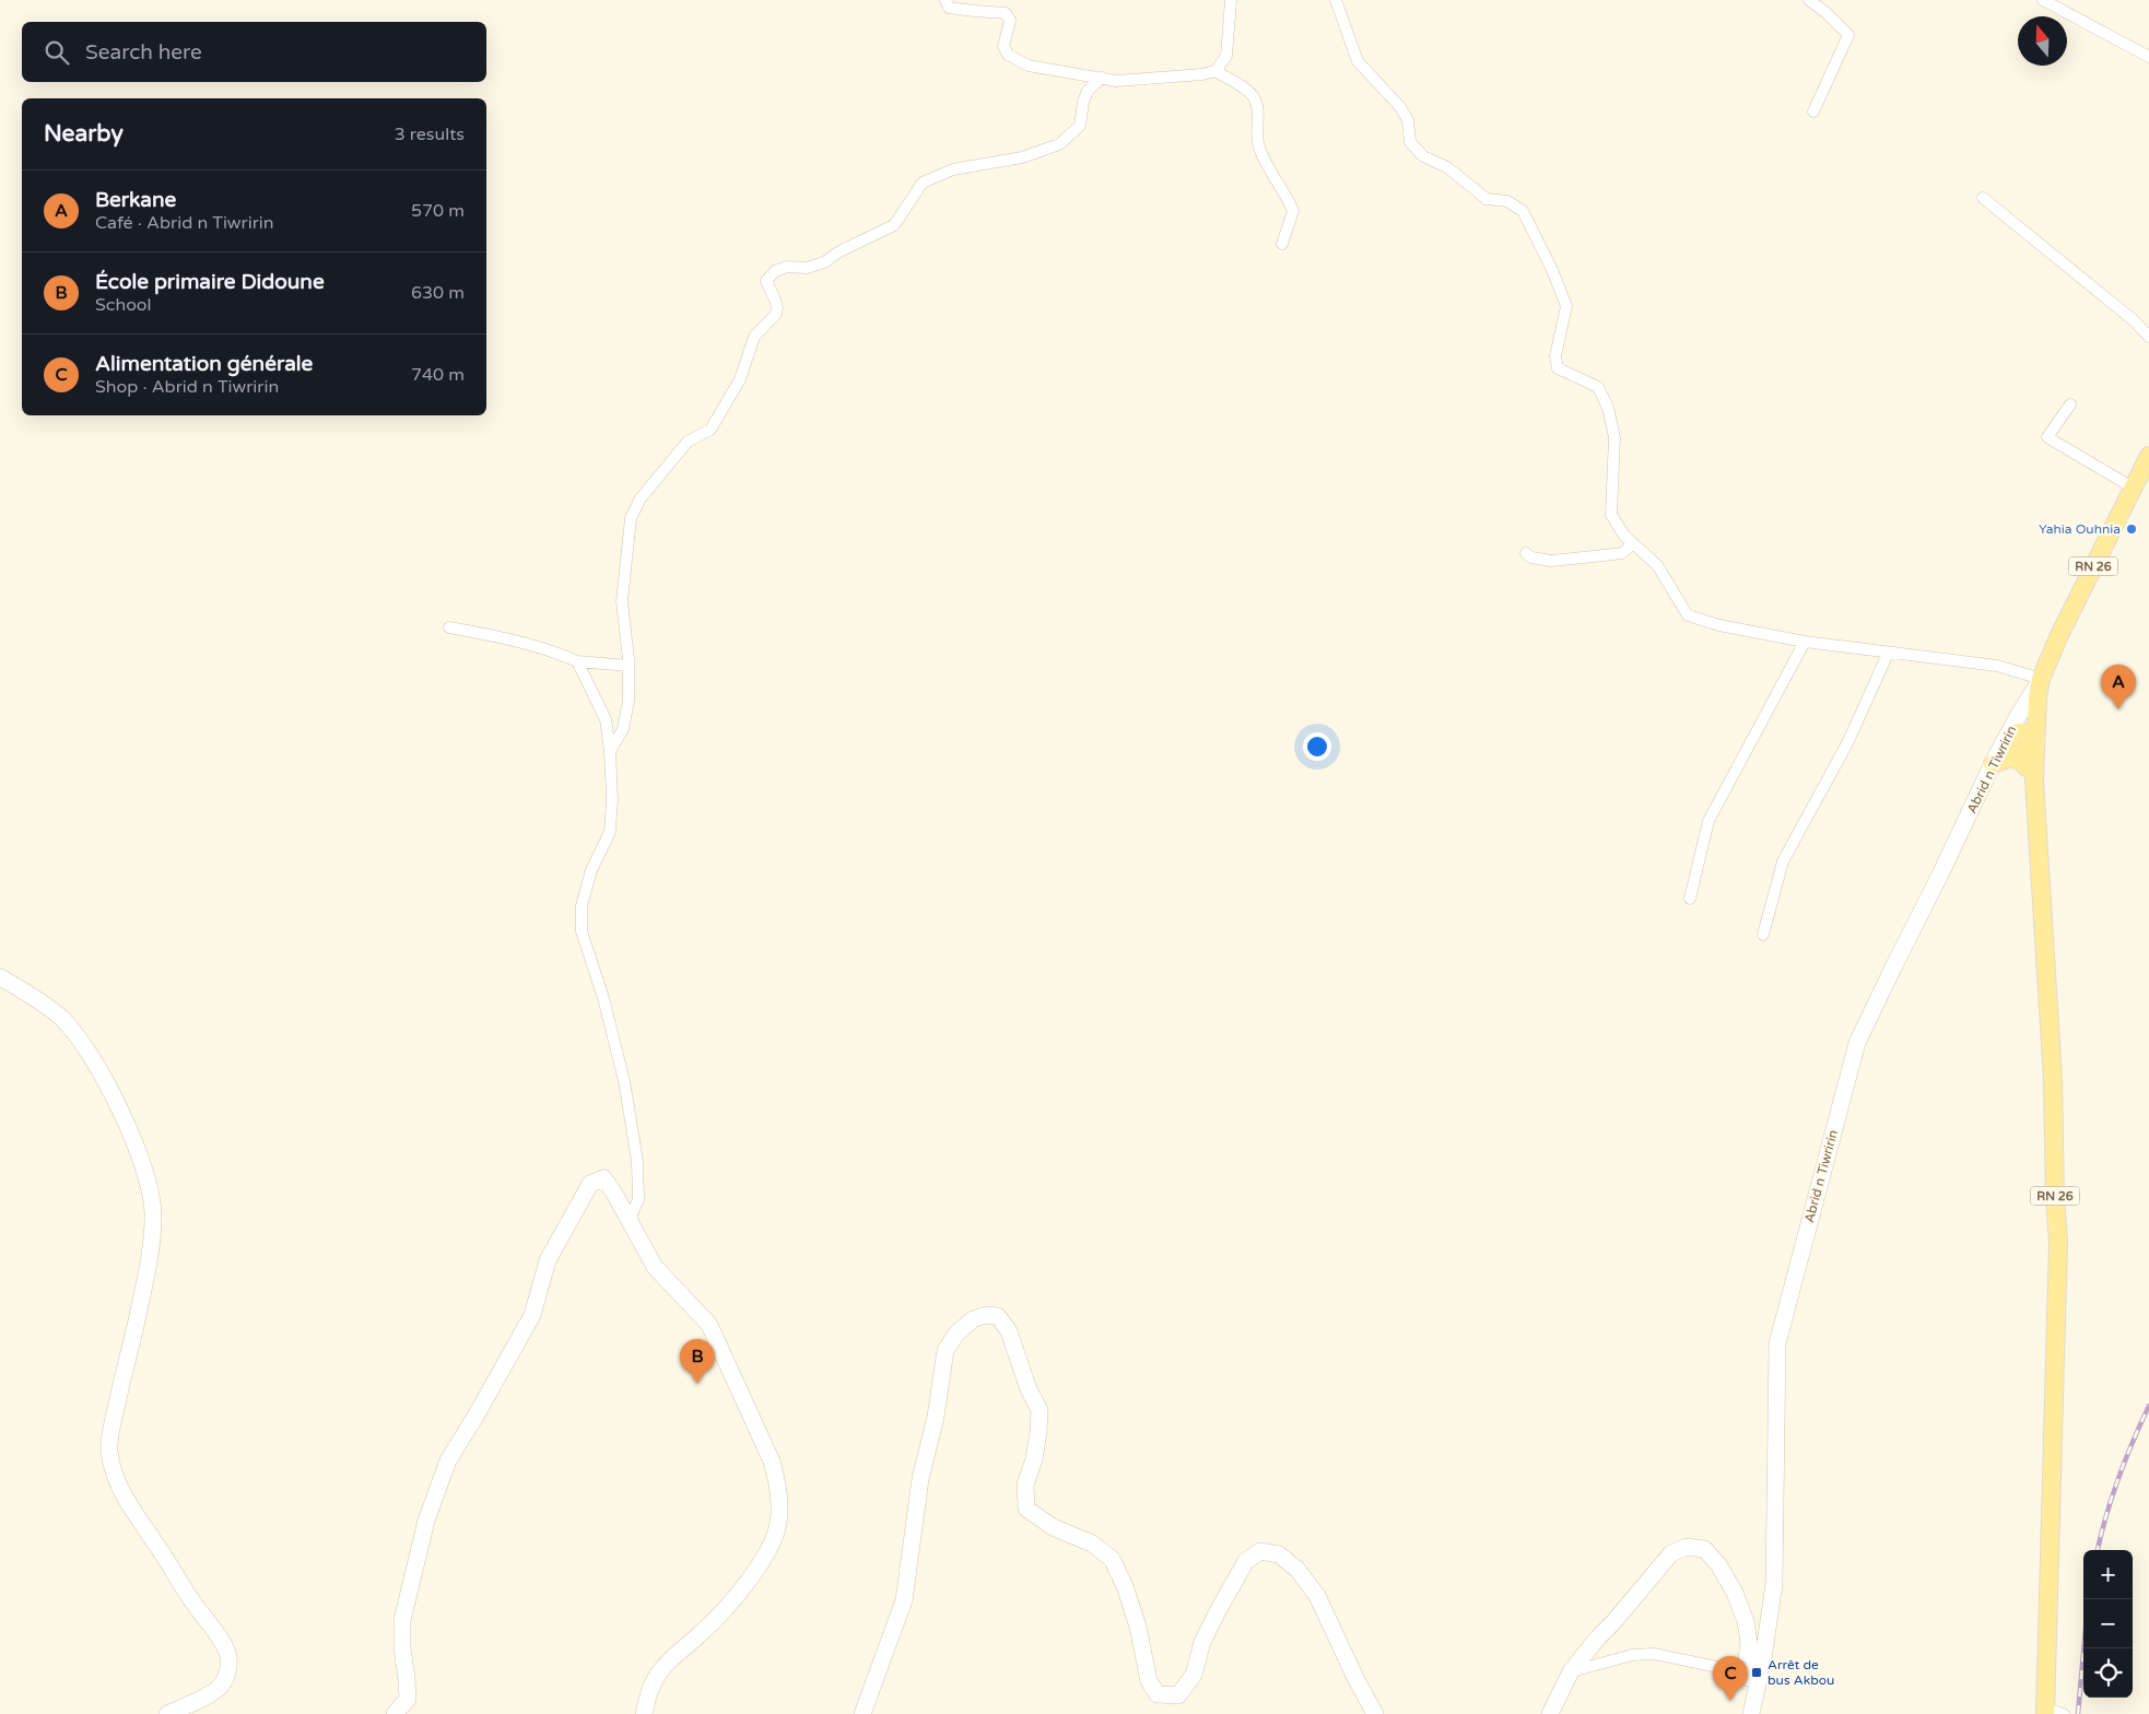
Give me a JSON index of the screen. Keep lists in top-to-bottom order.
{
  "streets": {
    "main road": ["RN 26"],
    "street": ["Abrid n Tiwririn"]
  },
  "crossings": [
    ["RN 26", "Abrid n Tiwririn"]
  ],
  "places": {
    "other": ["Yahia Ouhnia"],
    "transit": ["Arrêt de bus Akbou"]
  },
  "north": "top",
  "page": {
    "search": "Search here",
    "heading": ["Nearby", "3 results"],
    "list": [
      {
        "mark": "A",
        "name": "Berkane",
        "note": "Café · Abrid n Tiwririn",
        "value": "570 m"
      },
      {
        "mark": "B",
        "name": "École primaire Didoune",
        "note": "School",
        "value": "630 m"
      },
      {
        "mark": "C",
        "name": "Alimentation générale",
        "note": "Shop · Abrid n Tiwririn",
        "value": "740 m"
      }
    ],
    "pins": ["A", "B", "C"],
    "map_buttons": ["+", "−"]
  }
}
